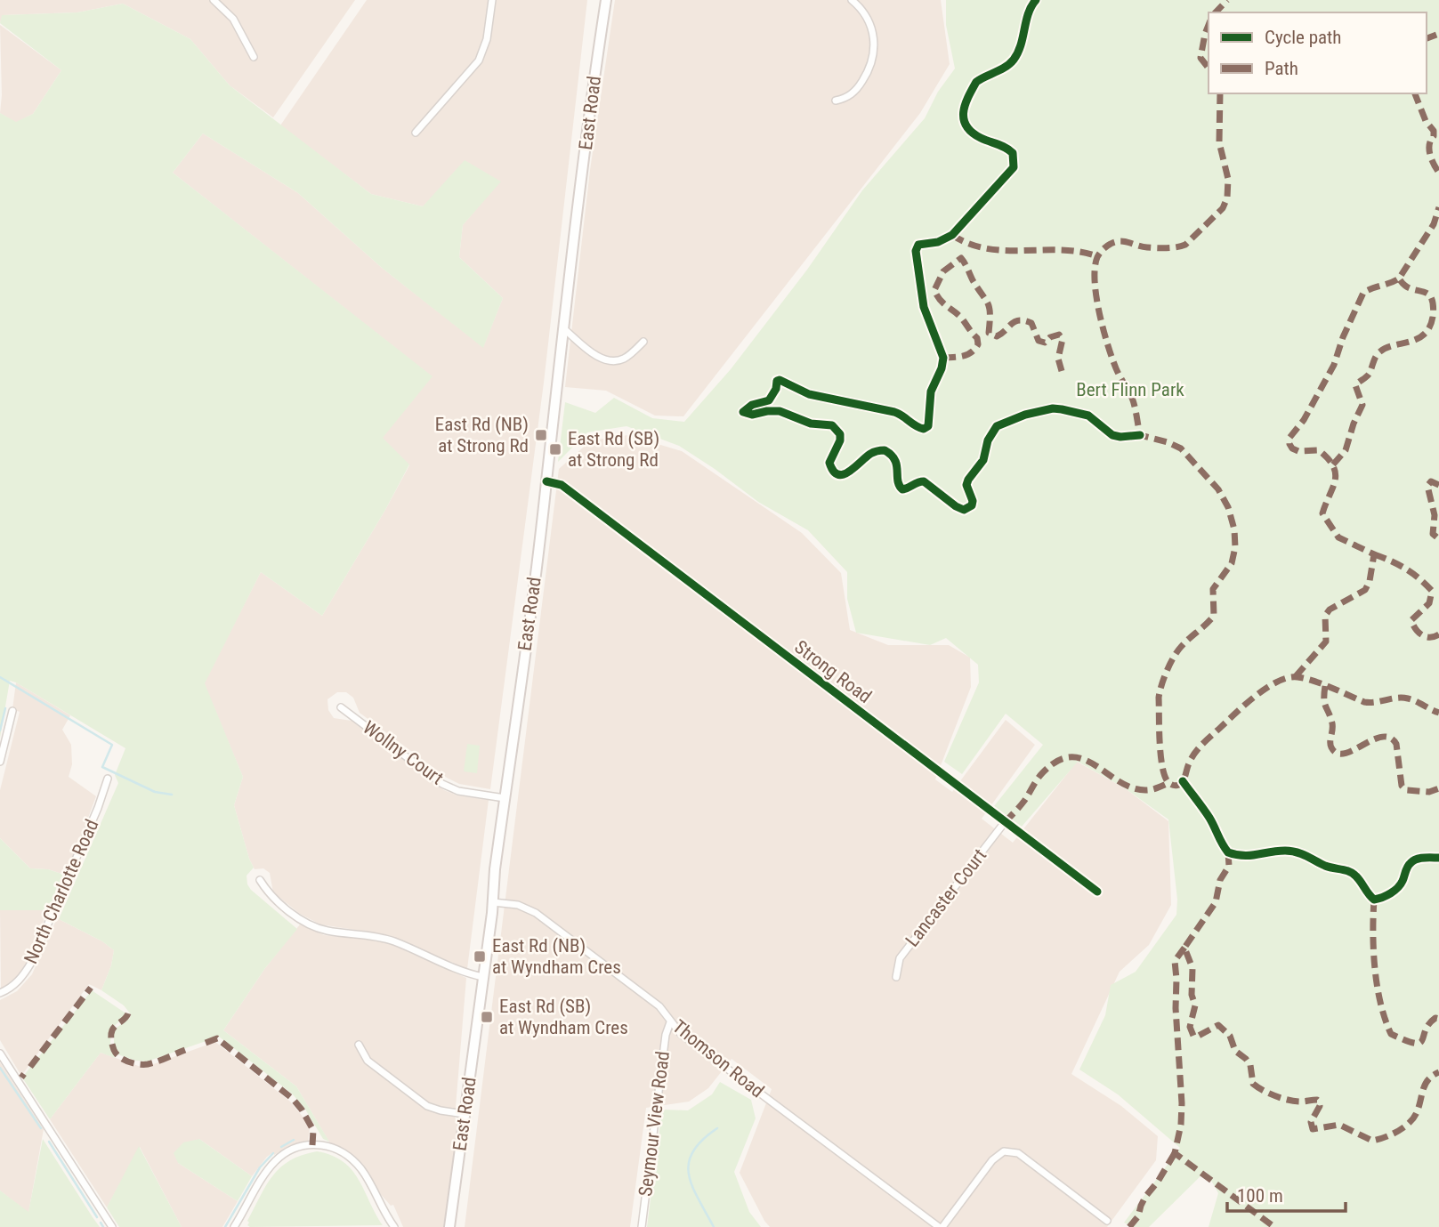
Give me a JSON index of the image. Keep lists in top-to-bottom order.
{
  "streets": {
    "main road": ["East Road"],
    "street": [
      "Strong Road",
      "Wollny Court",
      "North Charlotte Road",
      "Lancaster Court",
      "Thomson Road",
      "Seymour View Road"
    ]
  },
  "crossings": [
    ["East Road", "Strong Road"],
    ["East Road", "Wollny Court"],
    ["East Road", "Thomson Road"],
    ["Strong Road", "Lancaster Court"],
    ["Thomson Road", "Seymour View Road"]
  ],
  "parks": ["Bert Flinn Park"],
  "places": {
    "transit": [
      "East Rd (NB) at Strong Rd",
      "East Rd (SB) at Strong Rd",
      "East Rd (NB) at Wyndham Cres",
      "East Rd (SB) at Wyndham Cres"
    ]
  },
  "legend": ["Cycle path", "Path"],
  "scale_bar": "100 m"
}
